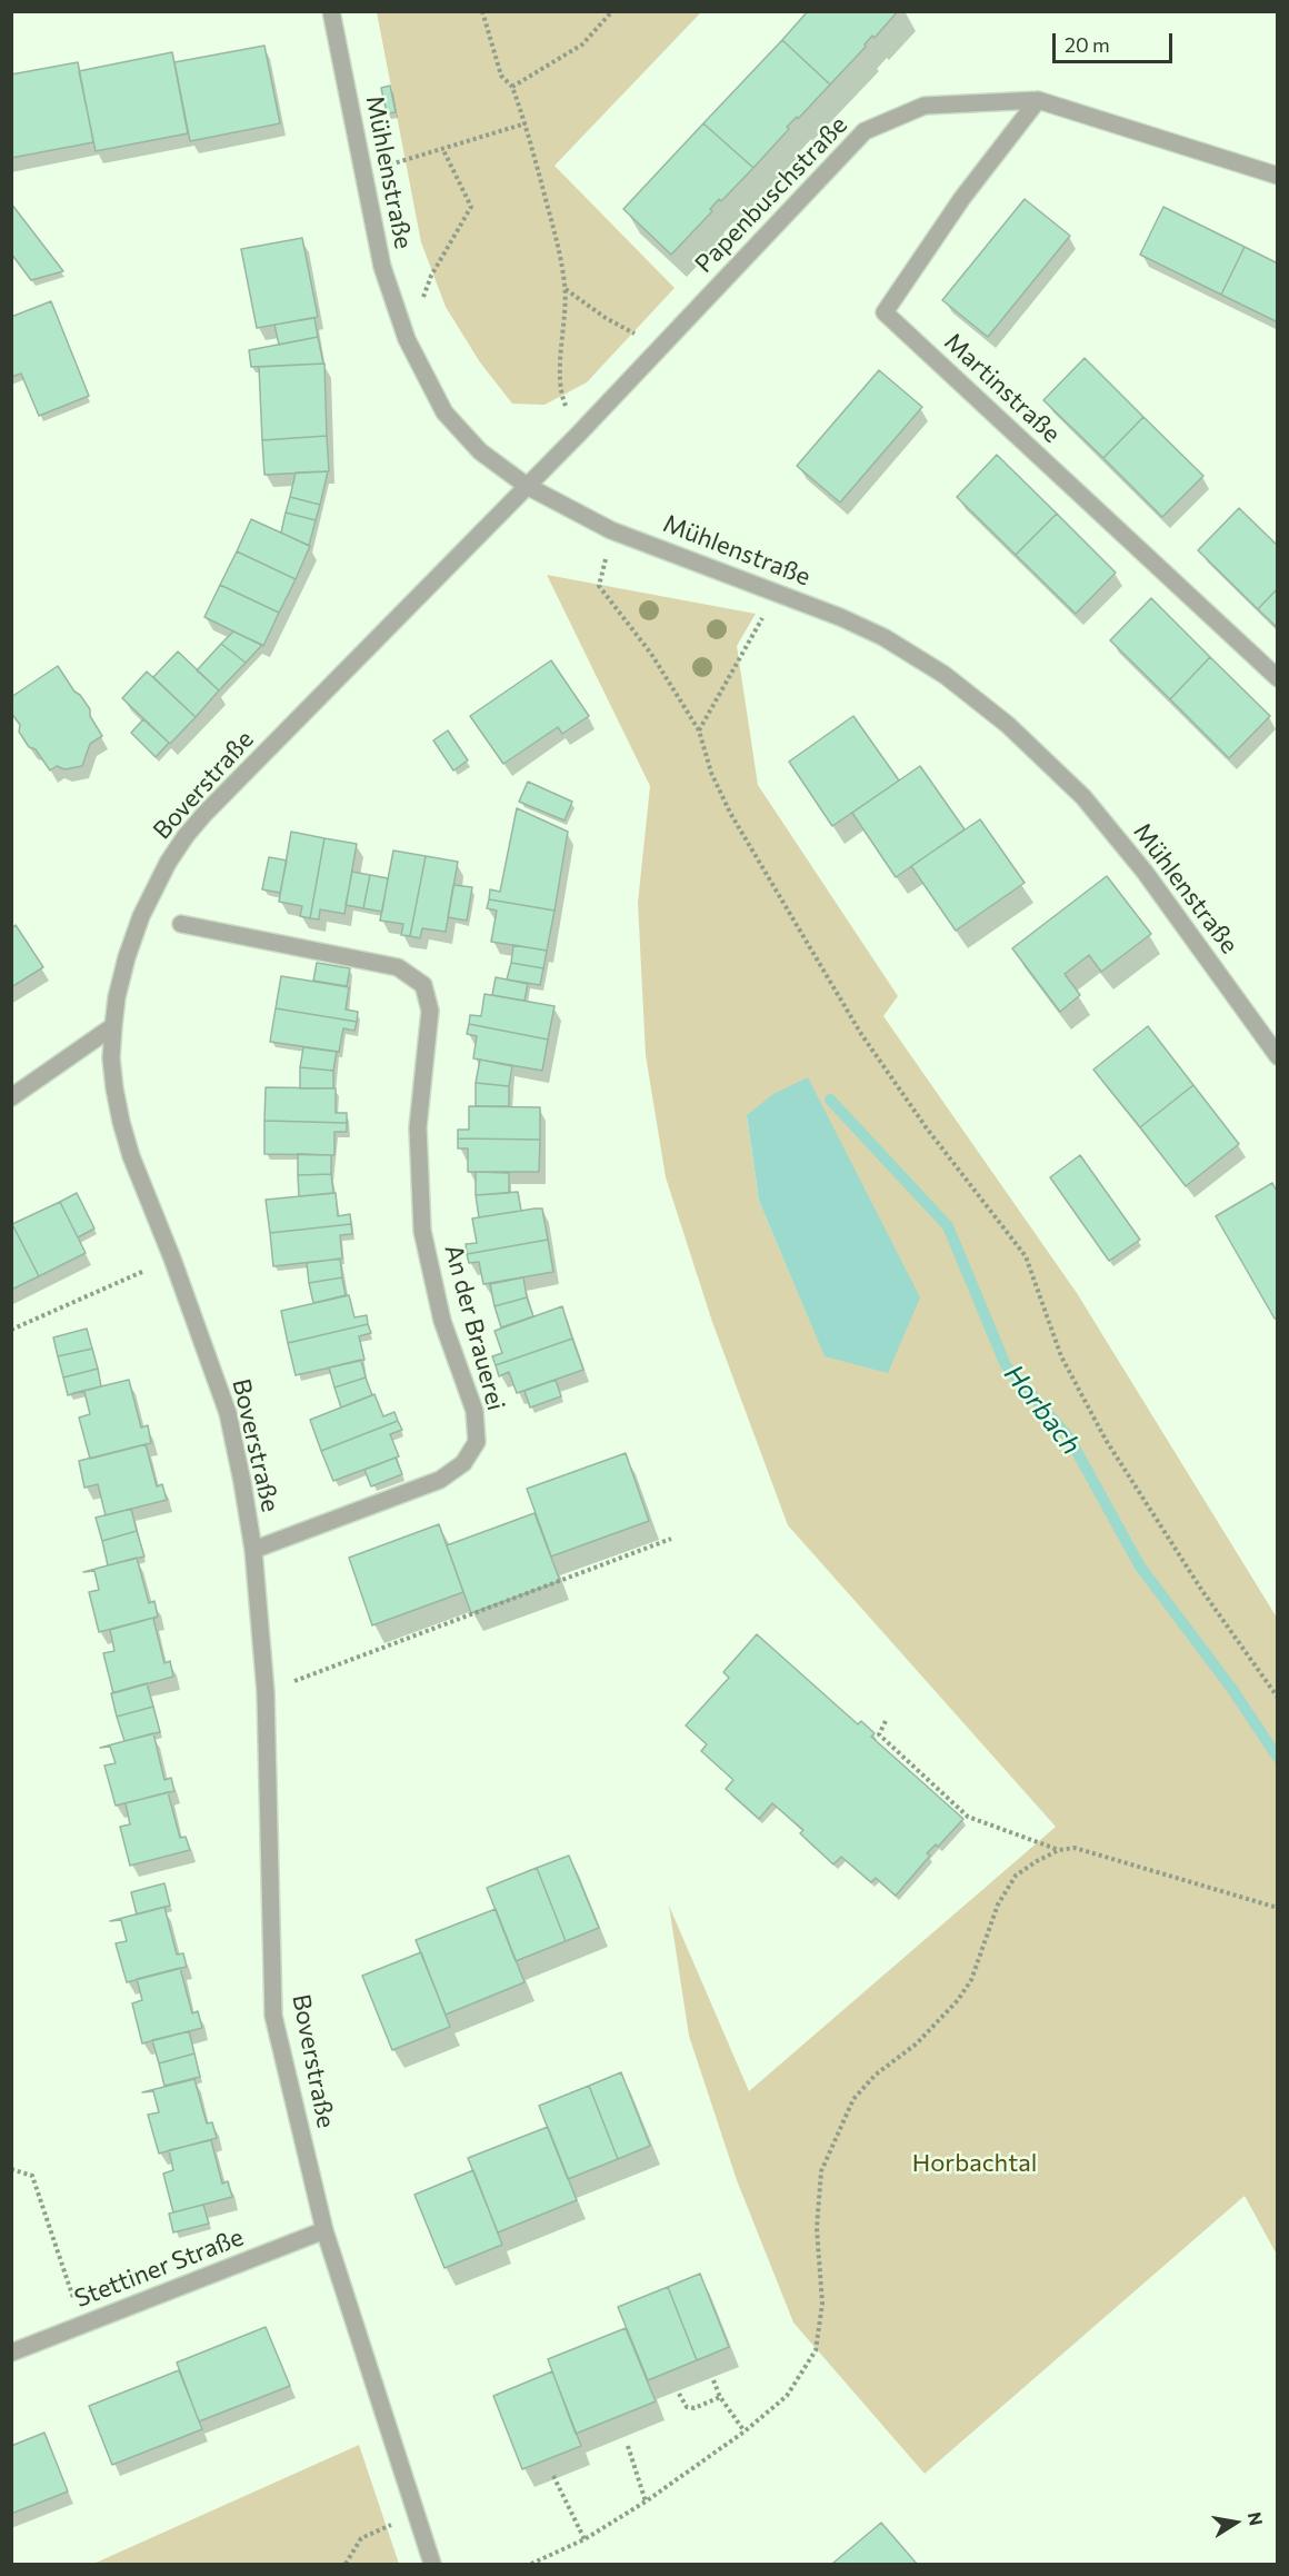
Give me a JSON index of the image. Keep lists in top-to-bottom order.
{
  "streets": {
    "street": [
      "Mühlenstraße",
      "Papenbuschstraße",
      "Martinstraße",
      "Boverstraße",
      "An der Brauerei",
      "Stettiner Straße"
    ]
  },
  "crossings": [
    ["Mühlenstraße", "Papenbuschstraße"],
    ["Mühlenstraße", "Boverstraße"],
    ["Papenbuschstraße", "Martinstraße"],
    ["Papenbuschstraße", "Boverstraße"],
    ["Boverstraße", "An der Brauerei"],
    ["Boverstraße", "Stettiner Straße"]
  ],
  "water": ["Horbach"],
  "parks": ["Horbachtal"],
  "scale_bar": "20 m",
  "north": "right"
}
